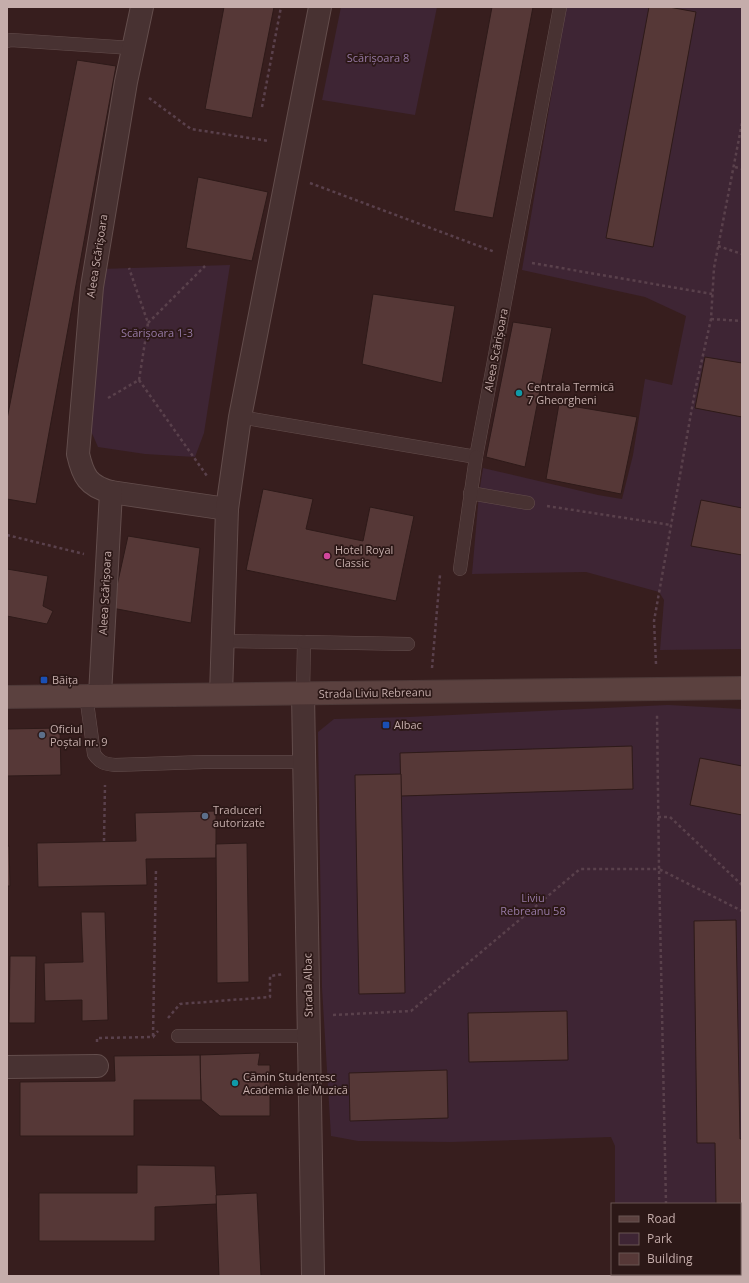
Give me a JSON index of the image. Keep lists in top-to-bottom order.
{
  "streets": {
    "street": ["Aleea Scărișoara", "Strada Liviu Rebreanu", "Strada Albac"]
  },
  "crossings": [
    ["Aleea Scărișoara", "Strada Liviu Rebreanu"],
    ["Strada Liviu Rebreanu", "Strada Albac"]
  ],
  "parks": ["Scărișoara 8", "Scărișoara 1-3", "Liviu Rebreanu 58"],
  "places": {
    "other": [
      "Centrala Termică 7 Gheorgheni",
      "Hotel Royal Classic",
      "Oficiul Poștal nr. 9",
      "Traduceri autorizate",
      "Cămin Studențesc Academia de Muzică"
    ],
    "transit": ["Băița", "Albac"]
  },
  "legend": ["Road", "Park", "Building"]
}
